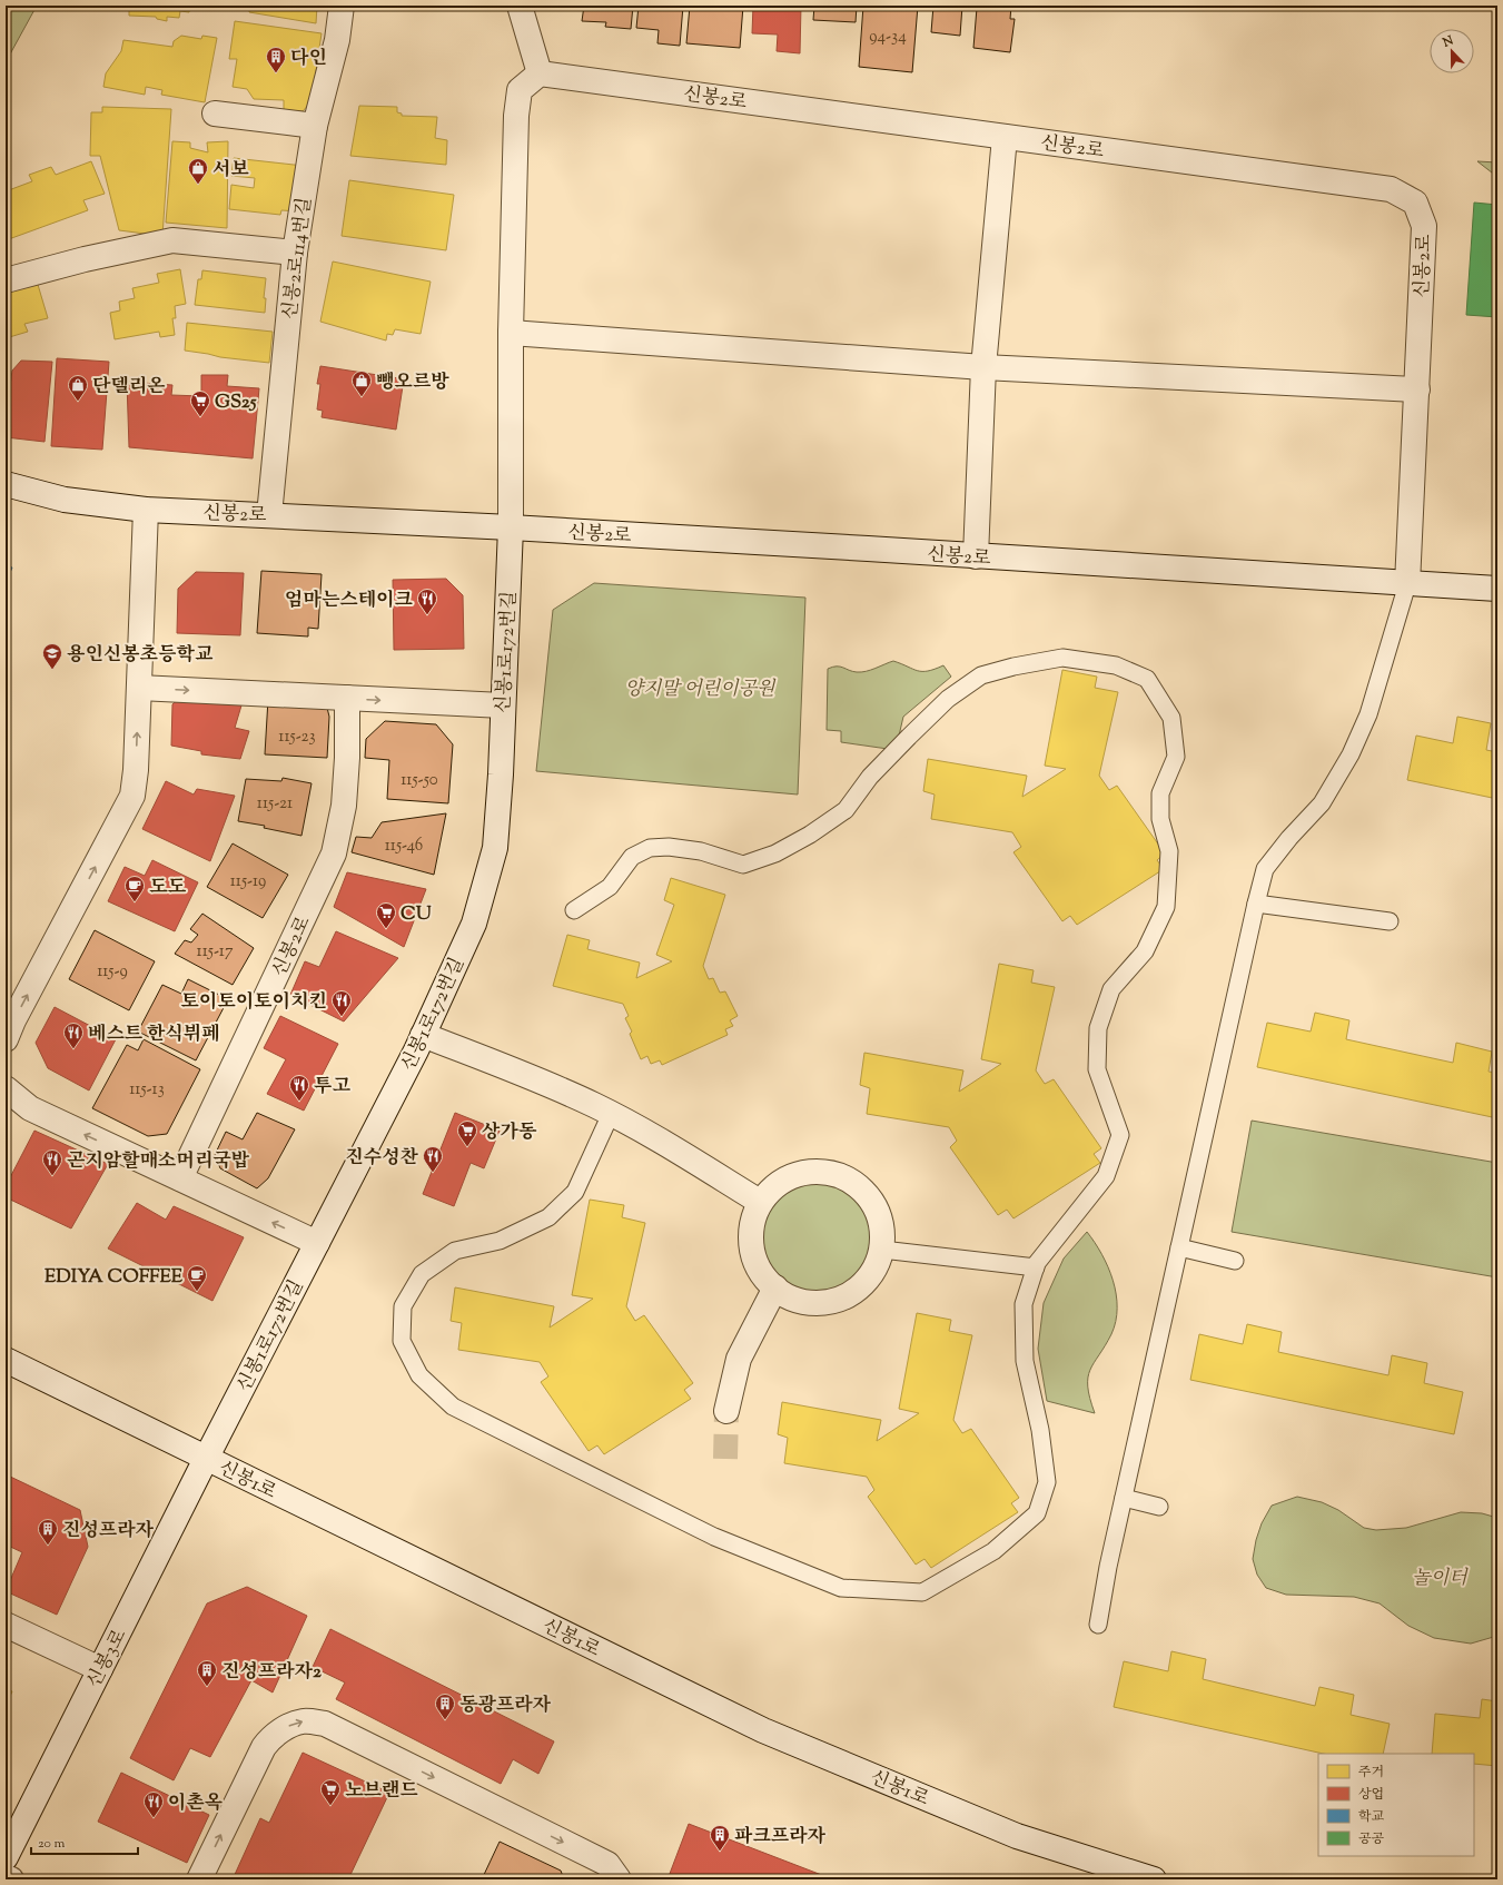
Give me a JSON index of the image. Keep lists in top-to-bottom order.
{
  "streets": {
    "street": [
      "신봉2로",
      "신봉2로114번길",
      "신봉1로172번길",
      "신봉1로",
      "신봉3로"
    ]
  },
  "crossings": [
    ["신봉2로", "신봉2로114번길"],
    ["신봉2로", "신봉1로172번길"],
    ["신봉1로172번길", "신봉1로"],
    ["신봉1로172번길", "신봉3로"],
    ["신봉1로", "신봉3로"]
  ],
  "parks": ["양지말 어린이공원", "놀이터"],
  "places": {
    "building": [
      "다인",
      "진성프라자",
      "진성프라자2",
      "동광프라자",
      "파크프라자"
    ],
    "shop": ["서보", "뺑오르방", "단델리온"],
    "supermarket": [
      "GS25",
      "CU",
      "상가동",
      "노브랜드"
    ],
    "restaurant": [
      "엄마는스테이크",
      "토이토이토이치킨",
      "베스트 한식뷔페",
      "투고",
      "진수성찬",
      "곤지암할매소머리국밥",
      "이촌옥"
    ],
    "school or university": ["용인신봉초등학교"],
    "cafe": ["도도", "EDIYA COFFEE"]
  },
  "house_numbers": [
    "94-34",
    "115-23",
    "115-50",
    "115-21",
    "115-46",
    "115-19",
    "115-17",
    "115-9",
    "115-13"
  ],
  "legend": [
    "주거",
    "상업",
    "학교",
    "공공"
  ],
  "scale_bar": "20 m",
  "north": "top"
}
